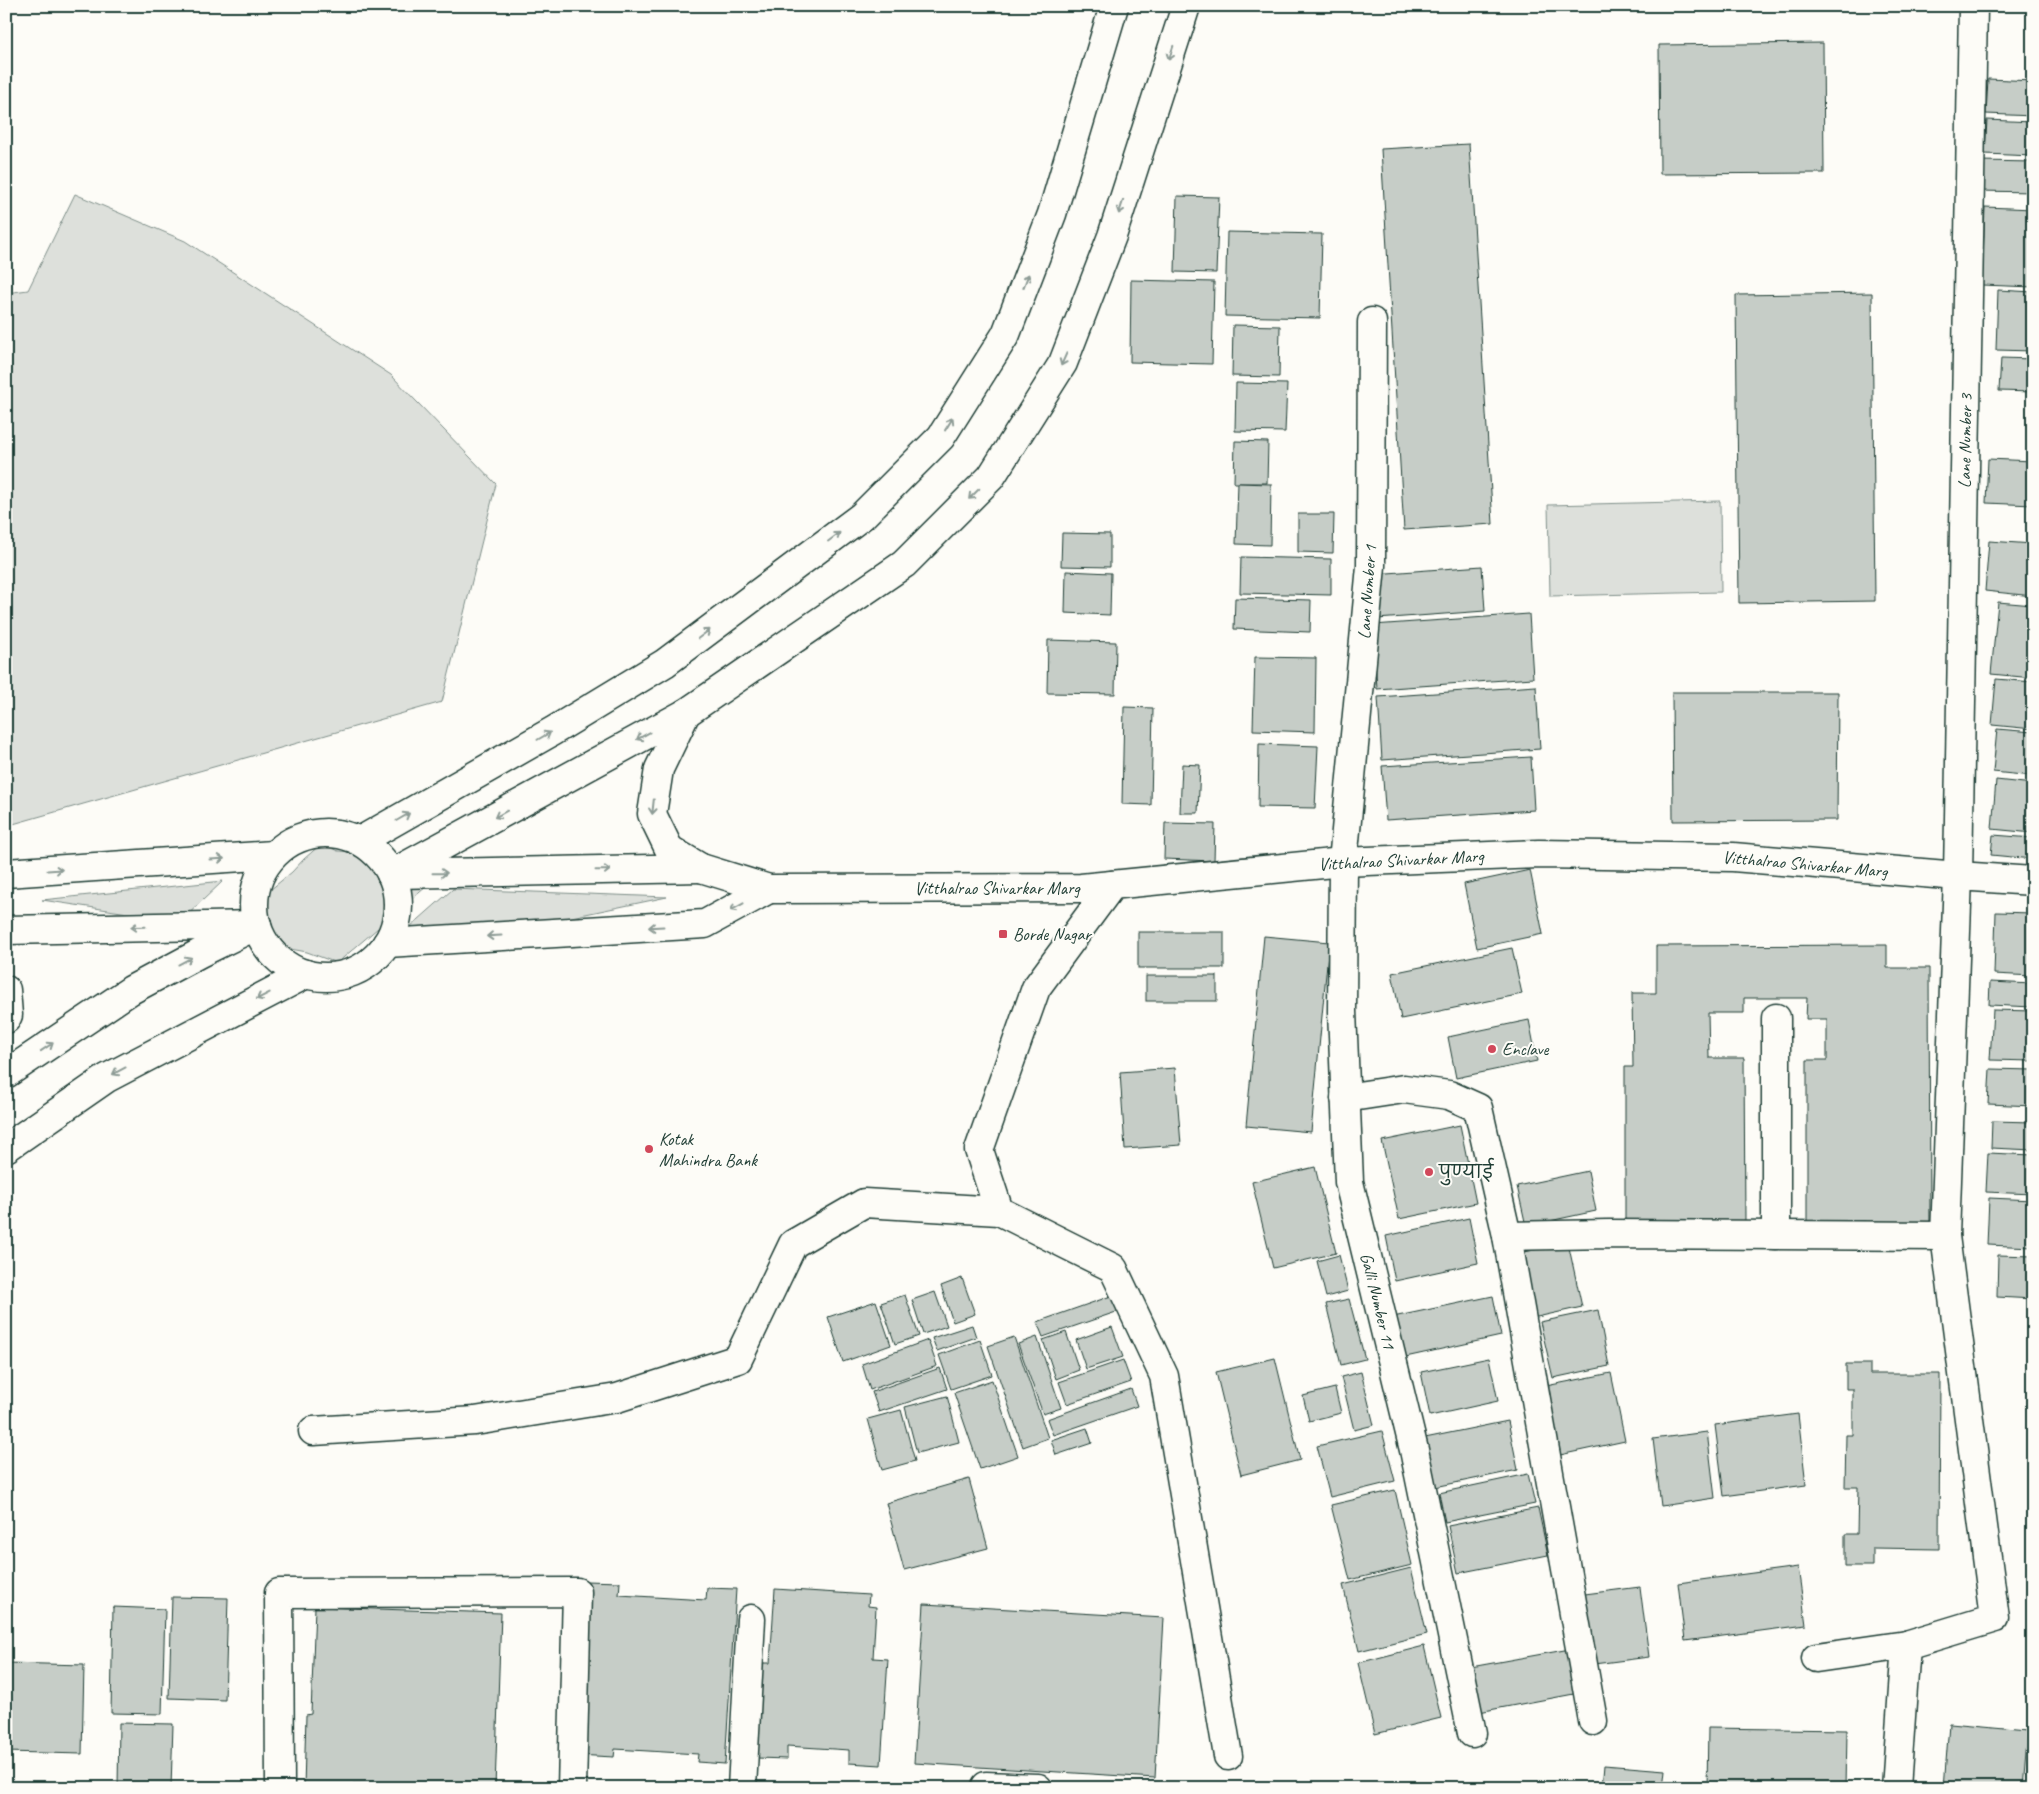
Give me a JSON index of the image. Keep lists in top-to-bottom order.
{
  "streets": {
    "street": [
      "Lane Number 3",
      "Lane Number 1",
      "Vitthalrao Shivarkar Marg",
      "Galli Number 11"
    ]
  },
  "crossings": [
    ["Lane Number 3", "Vitthalrao Shivarkar Marg"],
    ["Lane Number 1", "Vitthalrao Shivarkar Marg"],
    ["Lane Number 1", "Galli Number 11"],
    ["Vitthalrao Shivarkar Marg", "Galli Number 11"]
  ],
  "places": {
    "transit": ["Borde Nagar"],
    "other": ["Enclave", "Kotak Mahindra Bank", "पुण्याई"]
  }
}
